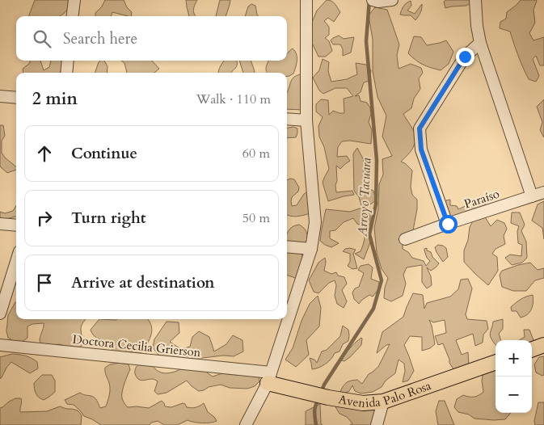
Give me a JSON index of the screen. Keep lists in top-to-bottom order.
{
  "streets": {
    "main road": ["Avenida Palo Rosa"],
    "street": ["Paraíso", "Doctora Cecilia Grierson"]
  },
  "crossings": [
    ["Doctora Cecilia Grierson", "Avenida Palo Rosa"]
  ],
  "water": ["Arroyo Tacuara"],
  "page": {
    "search": "Search here",
    "heading": ["2 min", "Walk · 110 m"],
    "list": [
      ["Continue", "60 m"],
      ["Turn right", "50 m"],
      "Arrive at destination"
    ],
    "map_buttons": ["+", "−"]
  }
}
